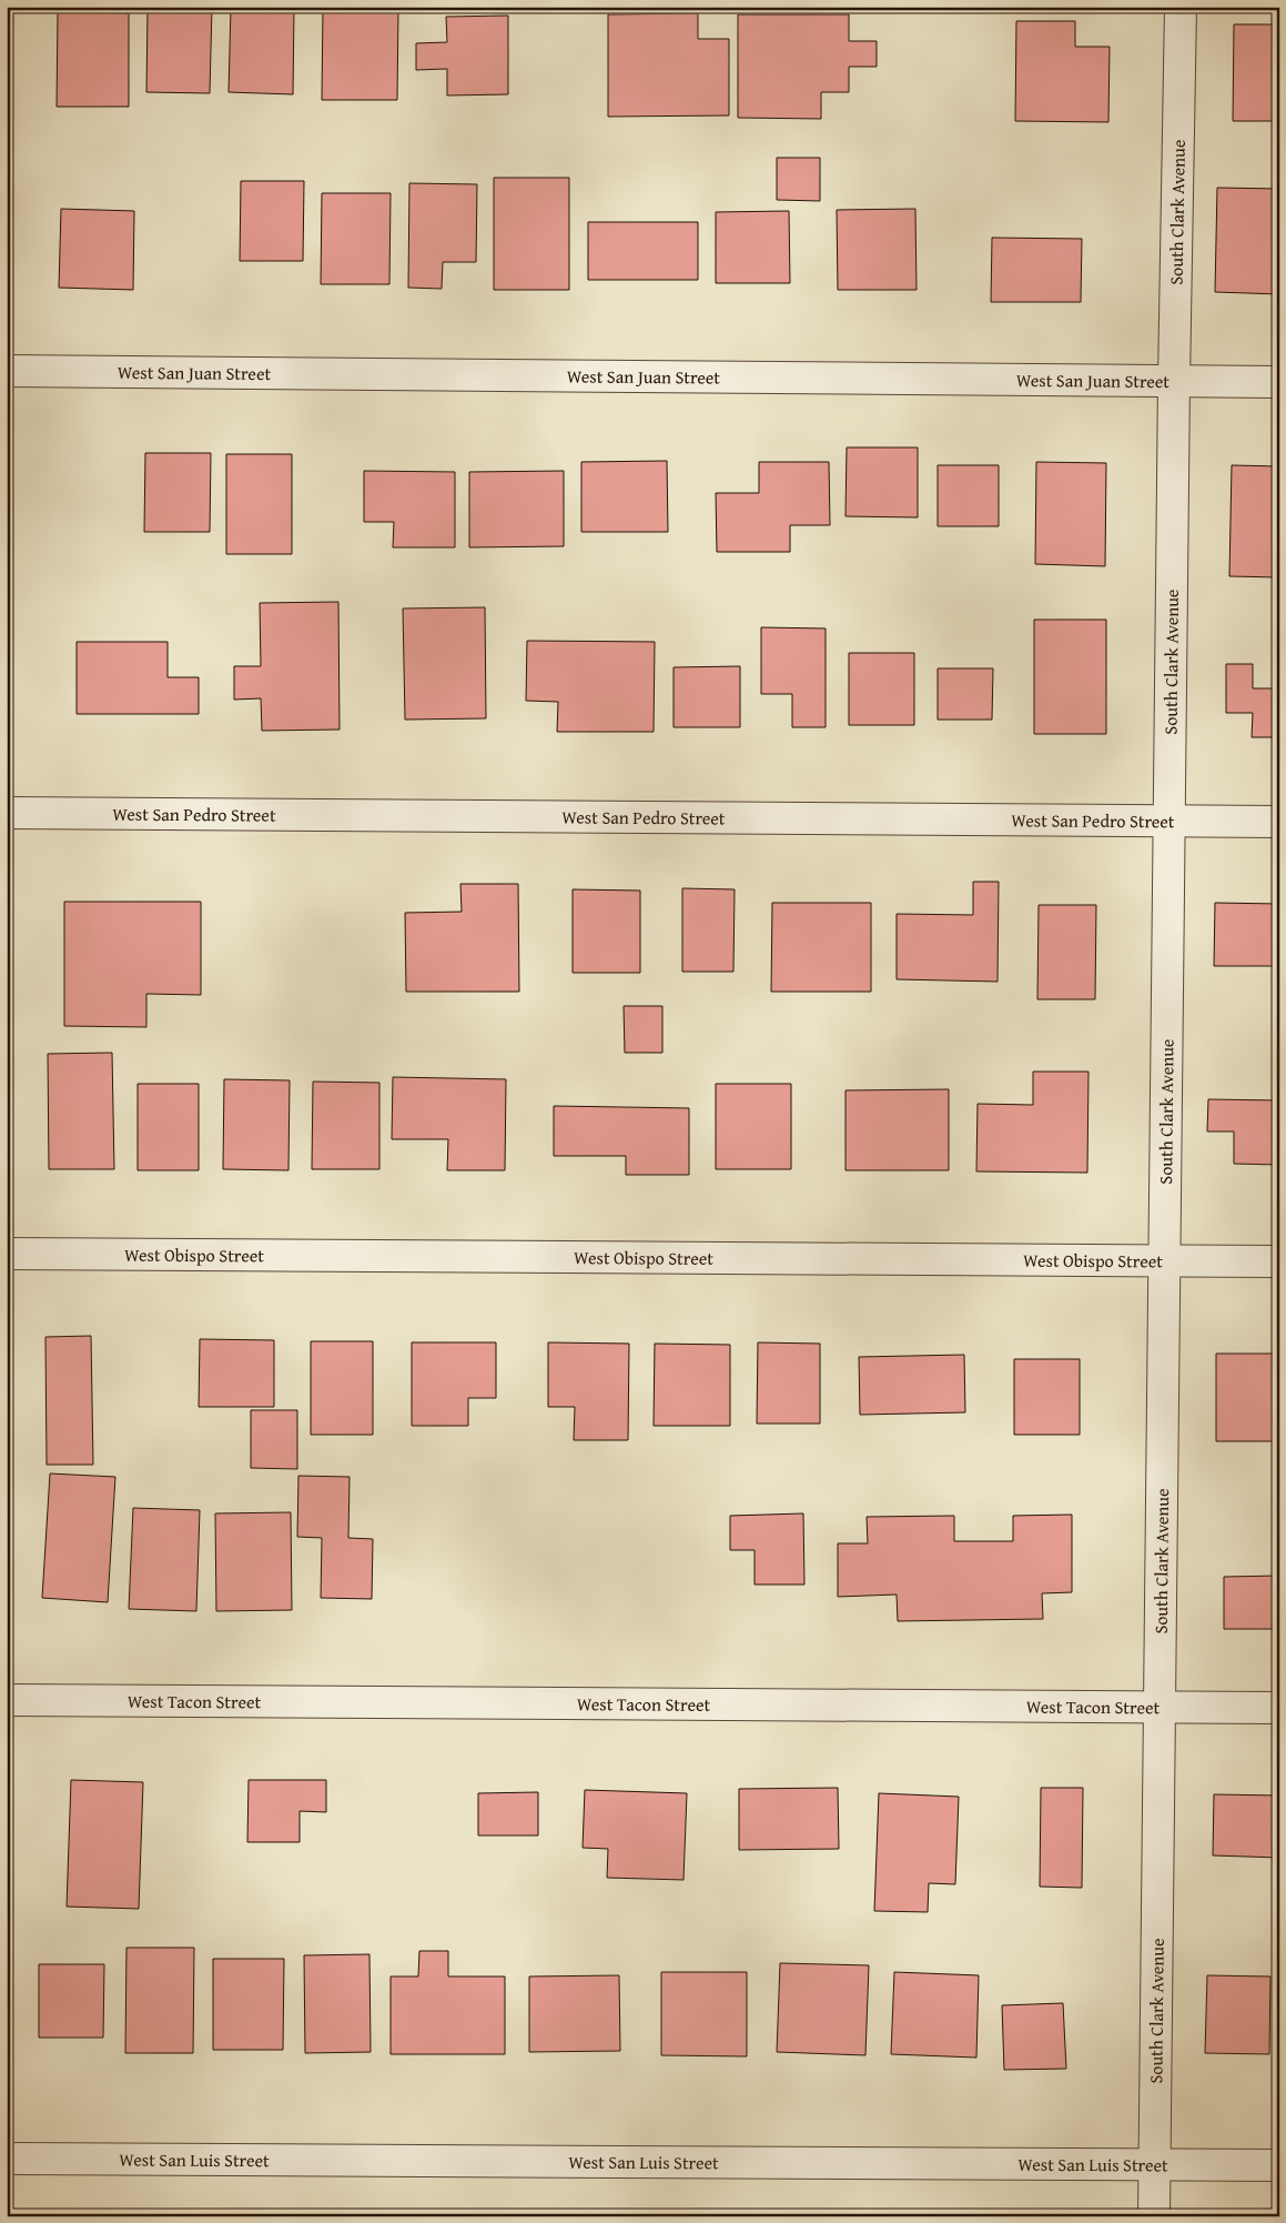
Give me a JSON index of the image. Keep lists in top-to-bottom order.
{
  "streets": {
    "street": [
      "South Clark Avenue",
      "West San Juan Street",
      "West San Pedro Street",
      "West Obispo Street",
      "West Tacon Street",
      "West San Luis Street"
    ]
  },
  "crossings": [
    ["South Clark Avenue", "West San Juan Street"],
    ["South Clark Avenue", "West San Pedro Street"],
    ["South Clark Avenue", "West Obispo Street"],
    ["South Clark Avenue", "West Tacon Street"],
    ["South Clark Avenue", "West San Luis Street"]
  ]
}
